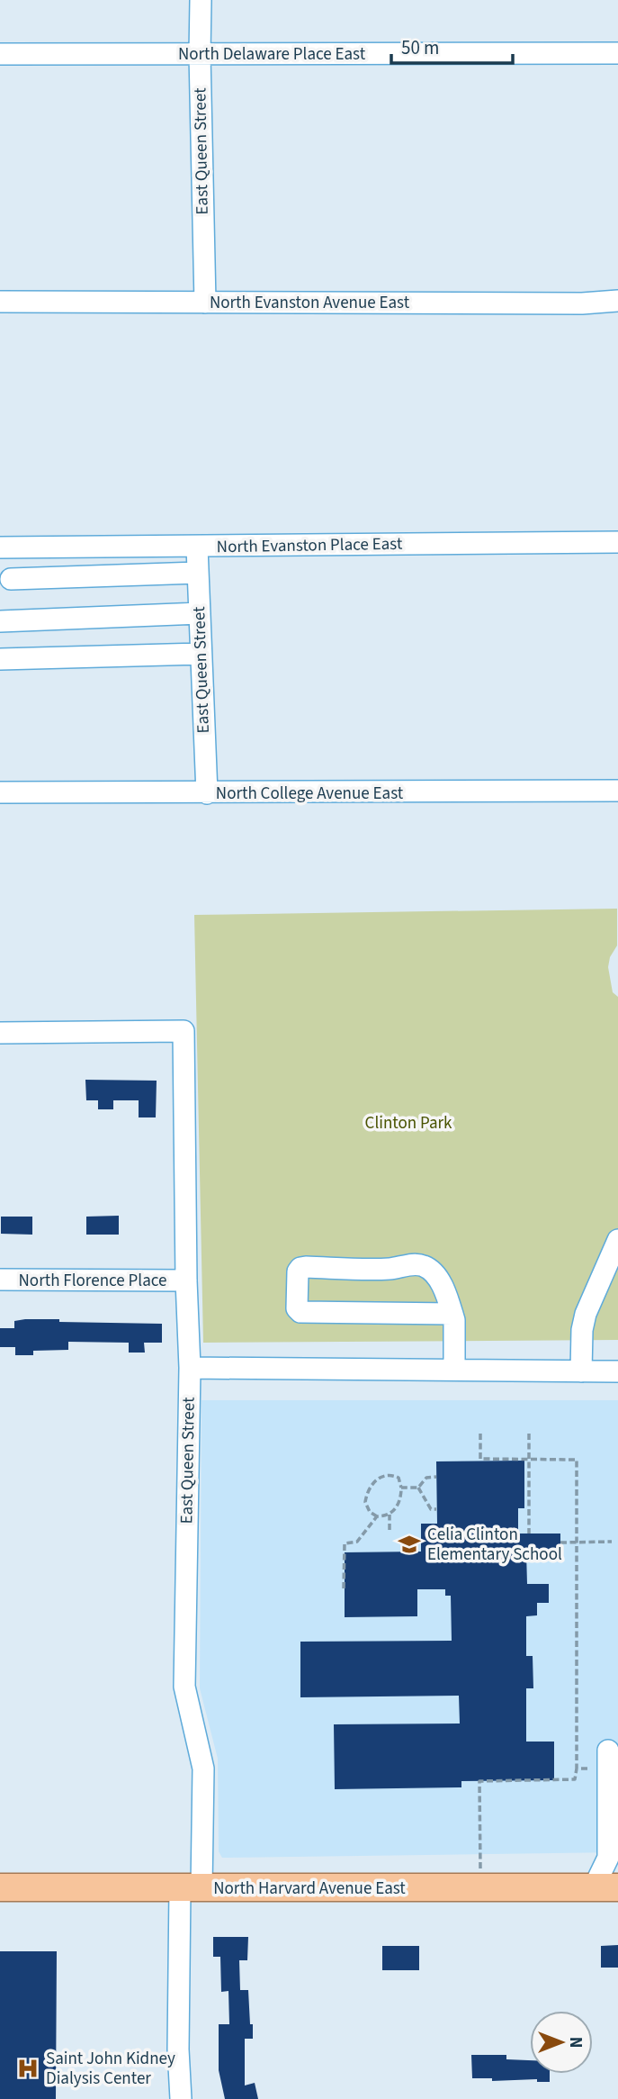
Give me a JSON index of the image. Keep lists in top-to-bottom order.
{
  "streets": {
    "main road": ["North Harvard Avenue East"],
    "street": [
      "North Delaware Place East",
      "East Queen Street",
      "North Evanston Avenue East",
      "North Evanston Place East",
      "North College Avenue East",
      "North Florence Place"
    ]
  },
  "crossings": [
    ["North Delaware Place East", "East Queen Street"],
    ["East Queen Street", "North Evanston Avenue East"],
    ["East Queen Street", "North Evanston Place East"],
    ["East Queen Street", "North College Avenue East"],
    ["East Queen Street", "North Florence Place"],
    ["East Queen Street", "North Harvard Avenue East"]
  ],
  "parks": ["Clinton Park"],
  "places": {
    "school or university": ["Celia Clinton Elementary School"],
    "hospital": ["Saint John Kidney Dialysis Center"]
  },
  "scale_bar": "50 m",
  "north": "right"
}
